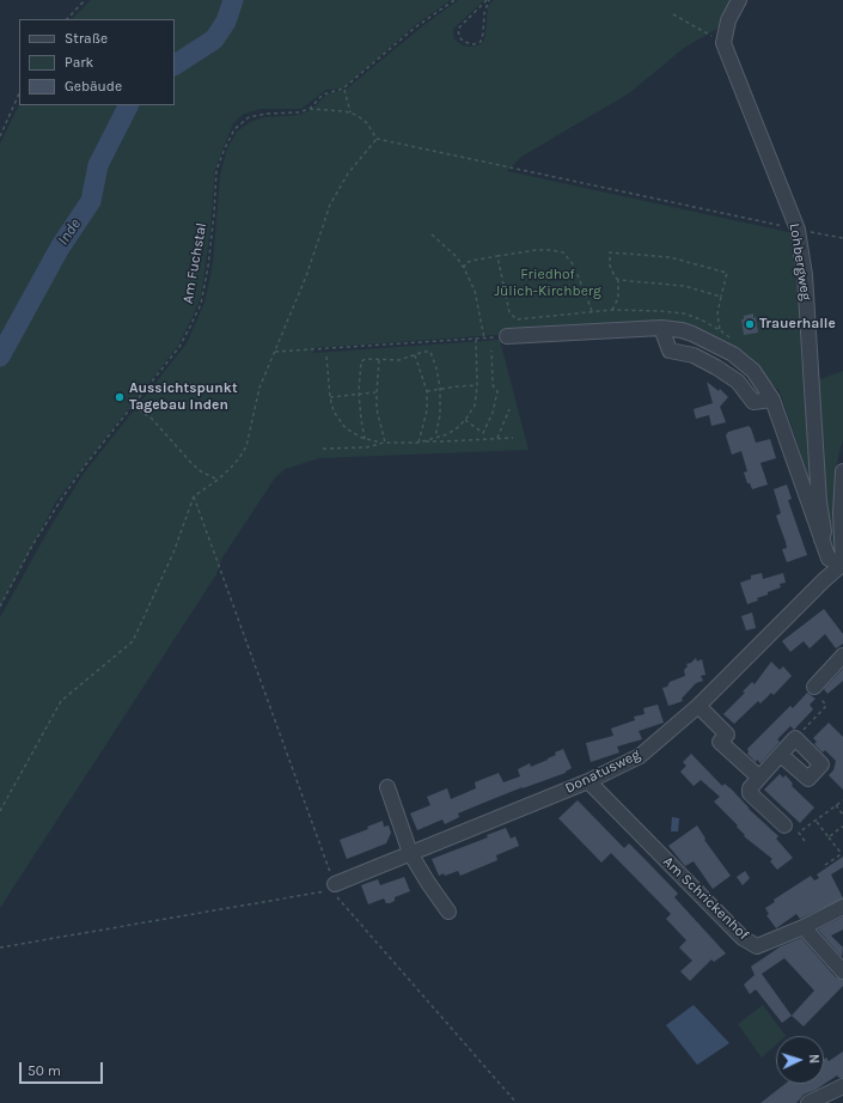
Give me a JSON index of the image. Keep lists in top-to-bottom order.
{
  "streets": {
    "street": ["Lohbergweg", "Donatusweg", "Am Schrickenhof"],
    "path": ["Am Fuchstal"]
  },
  "crossings": [
    ["Lohbergweg", "Donatusweg"],
    ["Donatusweg", "Am Schrickenhof"]
  ],
  "water": ["Inde"],
  "parks": ["Friedhof Jülich-Kirchberg"],
  "places": ["Trauerhalle", "Aussichtspunkt Tagebau Inden"],
  "legend": ["Straße", "Park", "Gebäude"],
  "scale_bar": "50 m",
  "north": "right"
}
